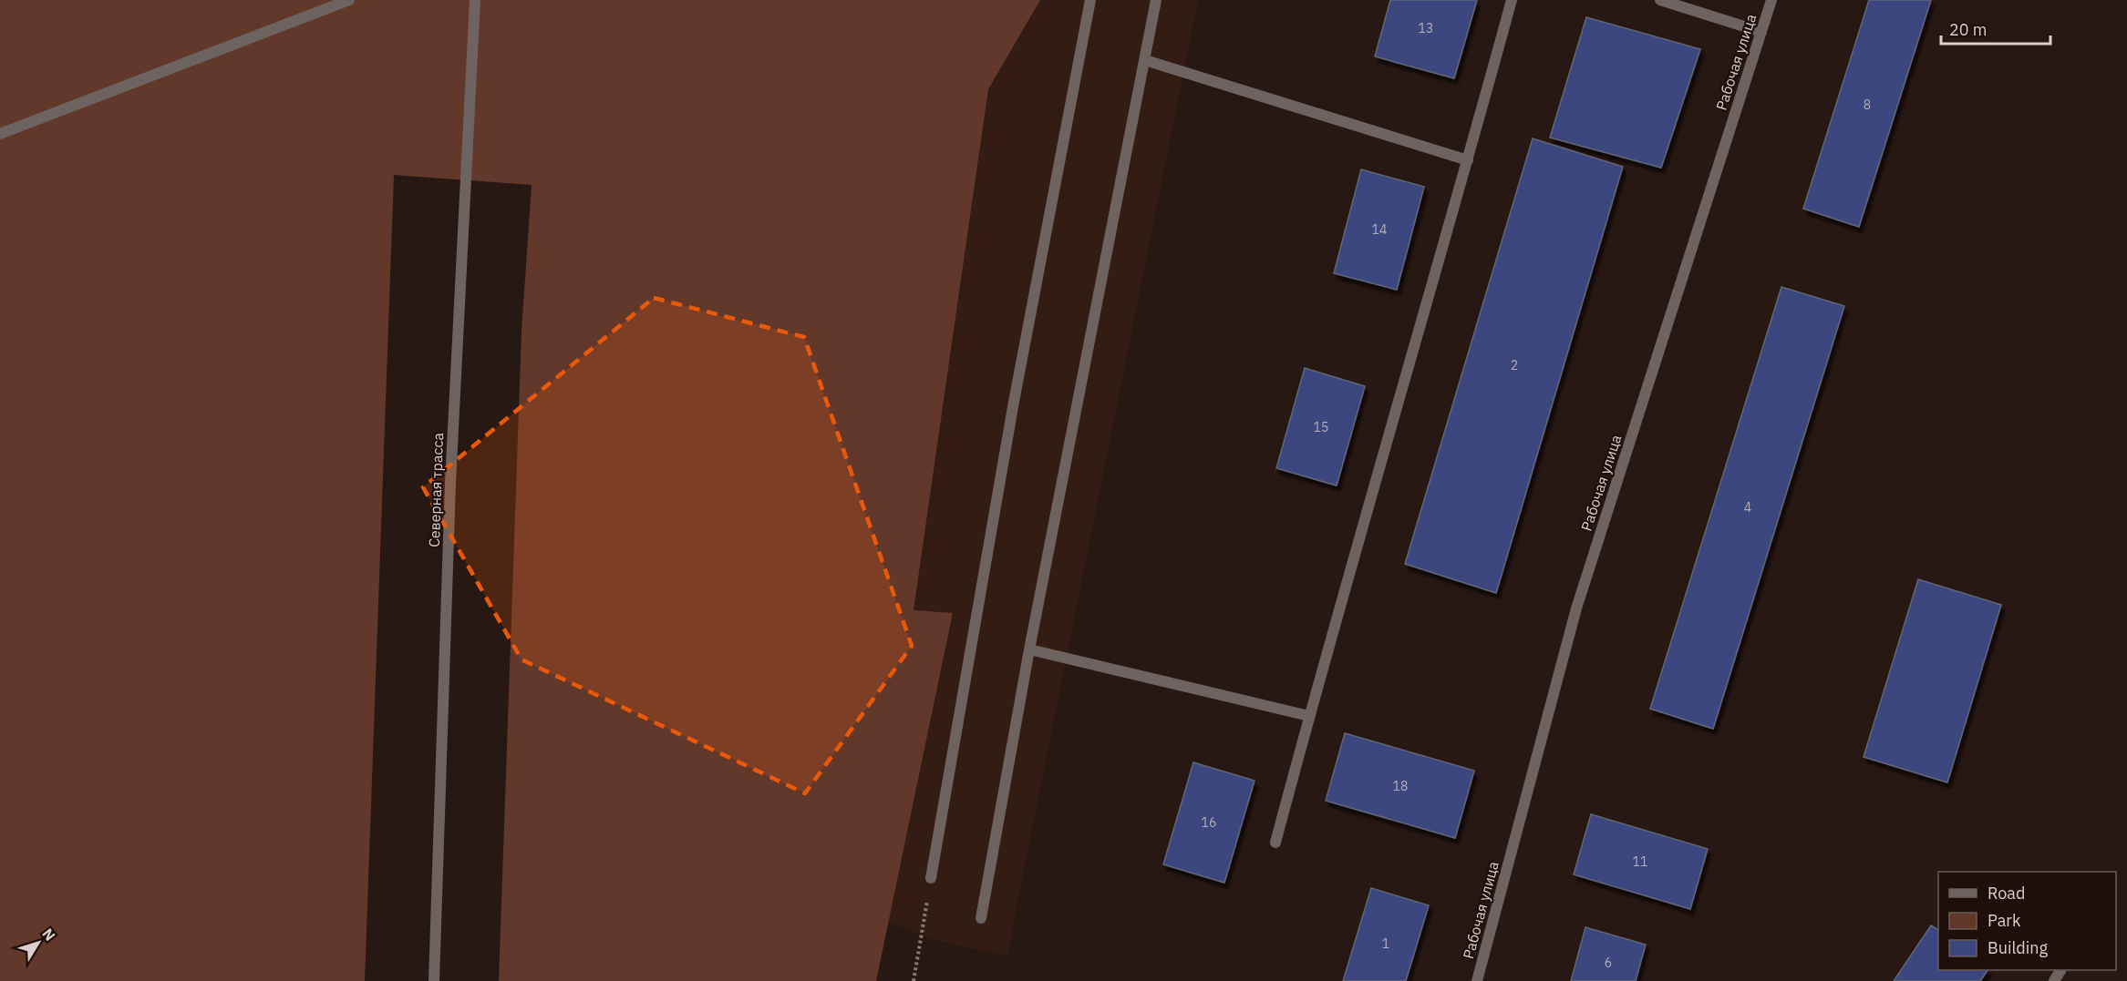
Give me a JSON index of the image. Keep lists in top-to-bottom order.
{
  "streets": {
    "street": ["Рабочая улица", "Северная трасса"]
  },
  "house_numbers": [
    "13",
    "8",
    "14",
    "2",
    "15",
    "4",
    "18",
    "16",
    "11",
    "1",
    "6"
  ],
  "legend": ["Road", "Park", "Building"],
  "scale_bar": "20 m",
  "north": "top right"
}
